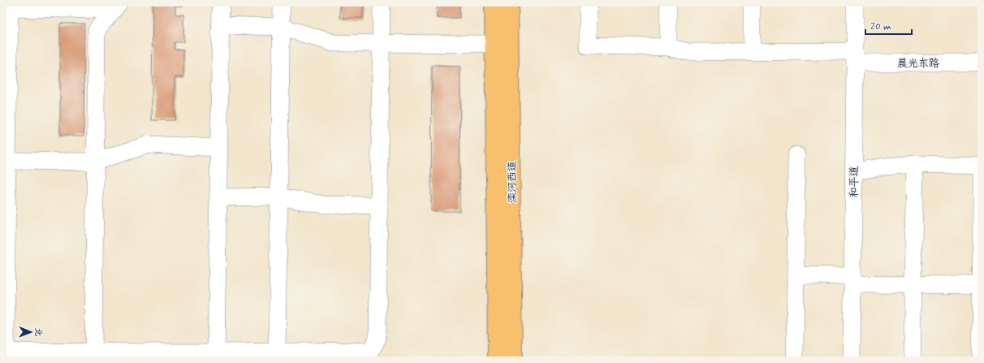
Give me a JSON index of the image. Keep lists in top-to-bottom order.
{
  "streets": {
    "main road": ["滦河西道"],
    "street": ["晨光东路", "和平道"]
  },
  "crossings": [
    ["晨光东路", "和平道"]
  ],
  "scale_bar": "20 m",
  "north": "right"
}
